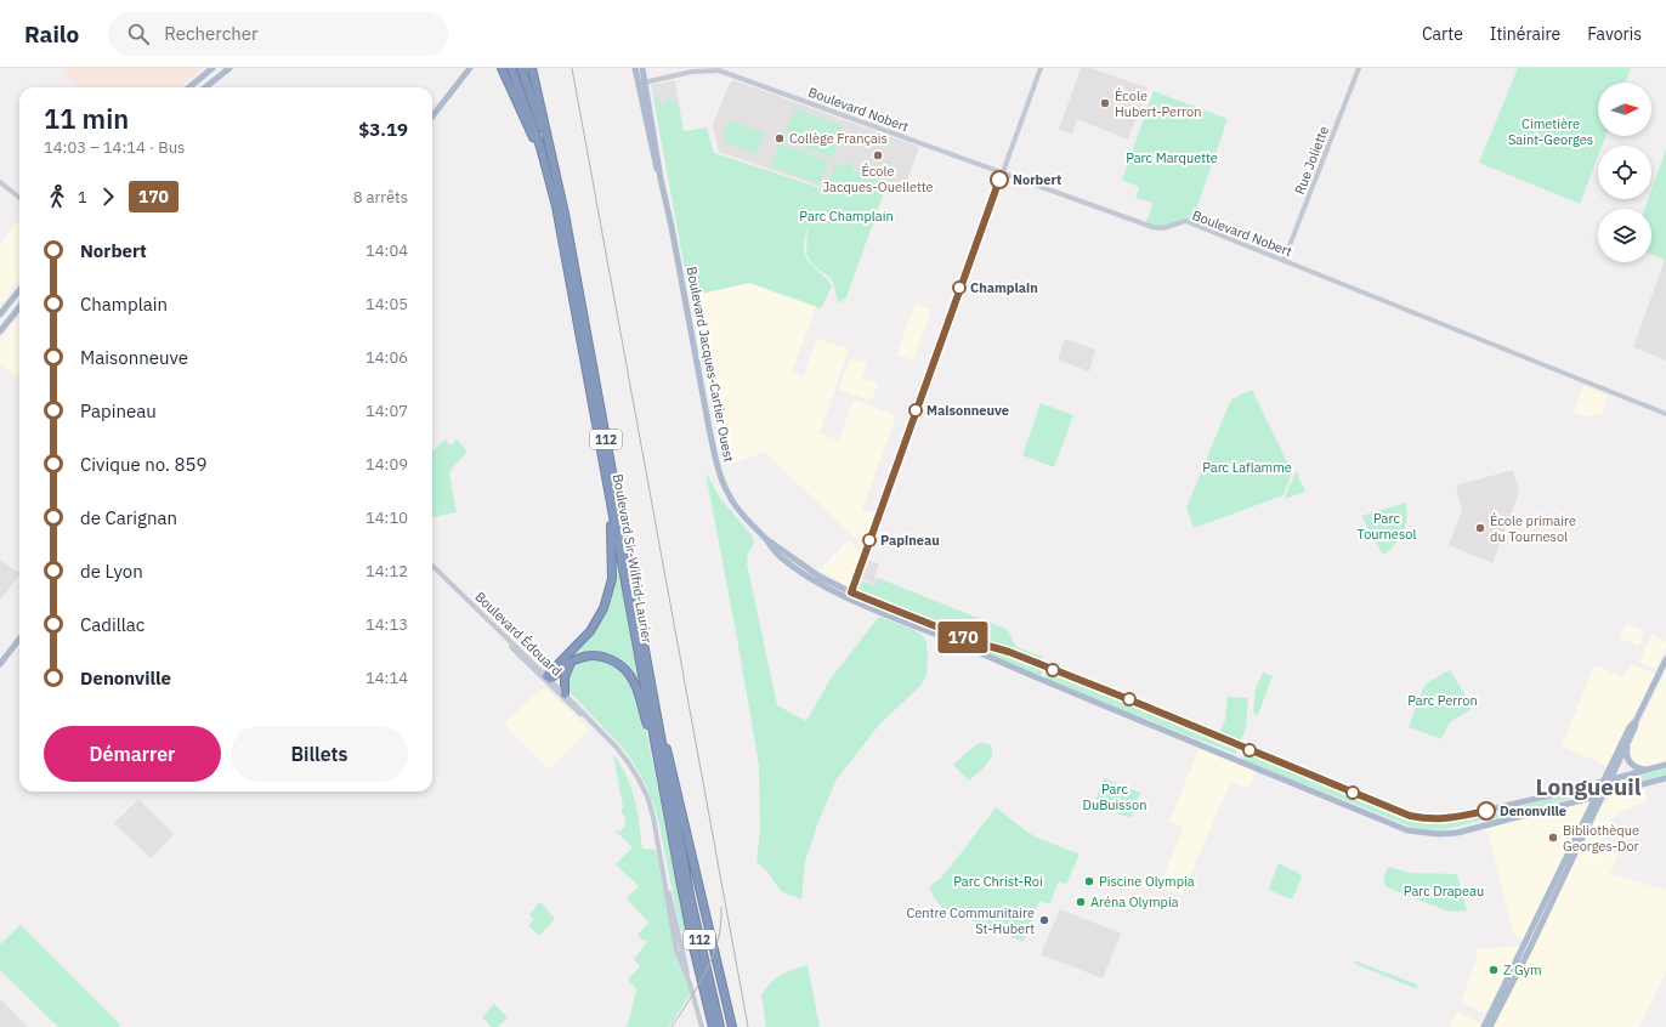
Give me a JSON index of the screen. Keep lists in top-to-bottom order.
{
  "streets": {
    "highway": ["112", "Boulevard Sir-Wilfrid-Laurier"],
    "main road": ["Boulevard Jacques-Cartier Ouest"],
    "street": ["Boulevard Nobert", "Rue Joliette", "Boulevard Édouard"]
  },
  "crossings": [
    ["Boulevard Nobert", "Rue Joliette"],
    ["Boulevard Nobert", "Boulevard Jacques-Cartier Ouest"]
  ],
  "districts": ["Longueuil"],
  "parks": [
    "Cimetière Saint-Georges",
    "Parc Marquette",
    "Parc Champlain",
    "Parc Laflamme",
    "Parc Tournesol",
    "Parc Perron",
    "Parc DuBuisson",
    "Parc Christ-Roi",
    "Parc Drapeau"
  ],
  "places": [
    "École Hubert-Perron",
    "Collège Français",
    "École Jacques-Ouellette",
    "Norbert",
    "Champlain",
    "Maisonneuve",
    "École primaire du Tournesol",
    "Papineau",
    "Denonville",
    "Bibliothèque Georges-Dor",
    "Piscine Olympia",
    "Aréna Olympia",
    "Centre Communitaire St-Hubert",
    "Z Gym"
  ],
  "lines": ["bus line 170"],
  "north": "right",
  "page": {
    "header": "Railo",
    "search": "Rechercher",
    "nav": ["Carte", "Itinéraire", "Favoris"],
    "on_map": "170",
    "heading": ["11 min", "14:03 – 14:14 · Bus", "$3.19"],
    "legs": ["1", "170", "8 arrêts"],
    "list": [
      {
        "name": "Norbert",
        "value": "14:04"
      },
      {
        "name": "Champlain",
        "value": "14:05"
      },
      {
        "name": "Maisonneuve",
        "value": "14:06"
      },
      {
        "name": "Papineau",
        "value": "14:07"
      },
      {
        "name": "Civique no. 859",
        "value": "14:09"
      },
      {
        "name": "de Carignan",
        "value": "14:10"
      },
      {
        "name": "de Lyon",
        "value": "14:12"
      },
      {
        "name": "Cadillac",
        "value": "14:13"
      },
      {
        "name": "Denonville",
        "value": "14:14"
      }
    ],
    "buttons": ["Démarrer", "Billets"]
  }
}
